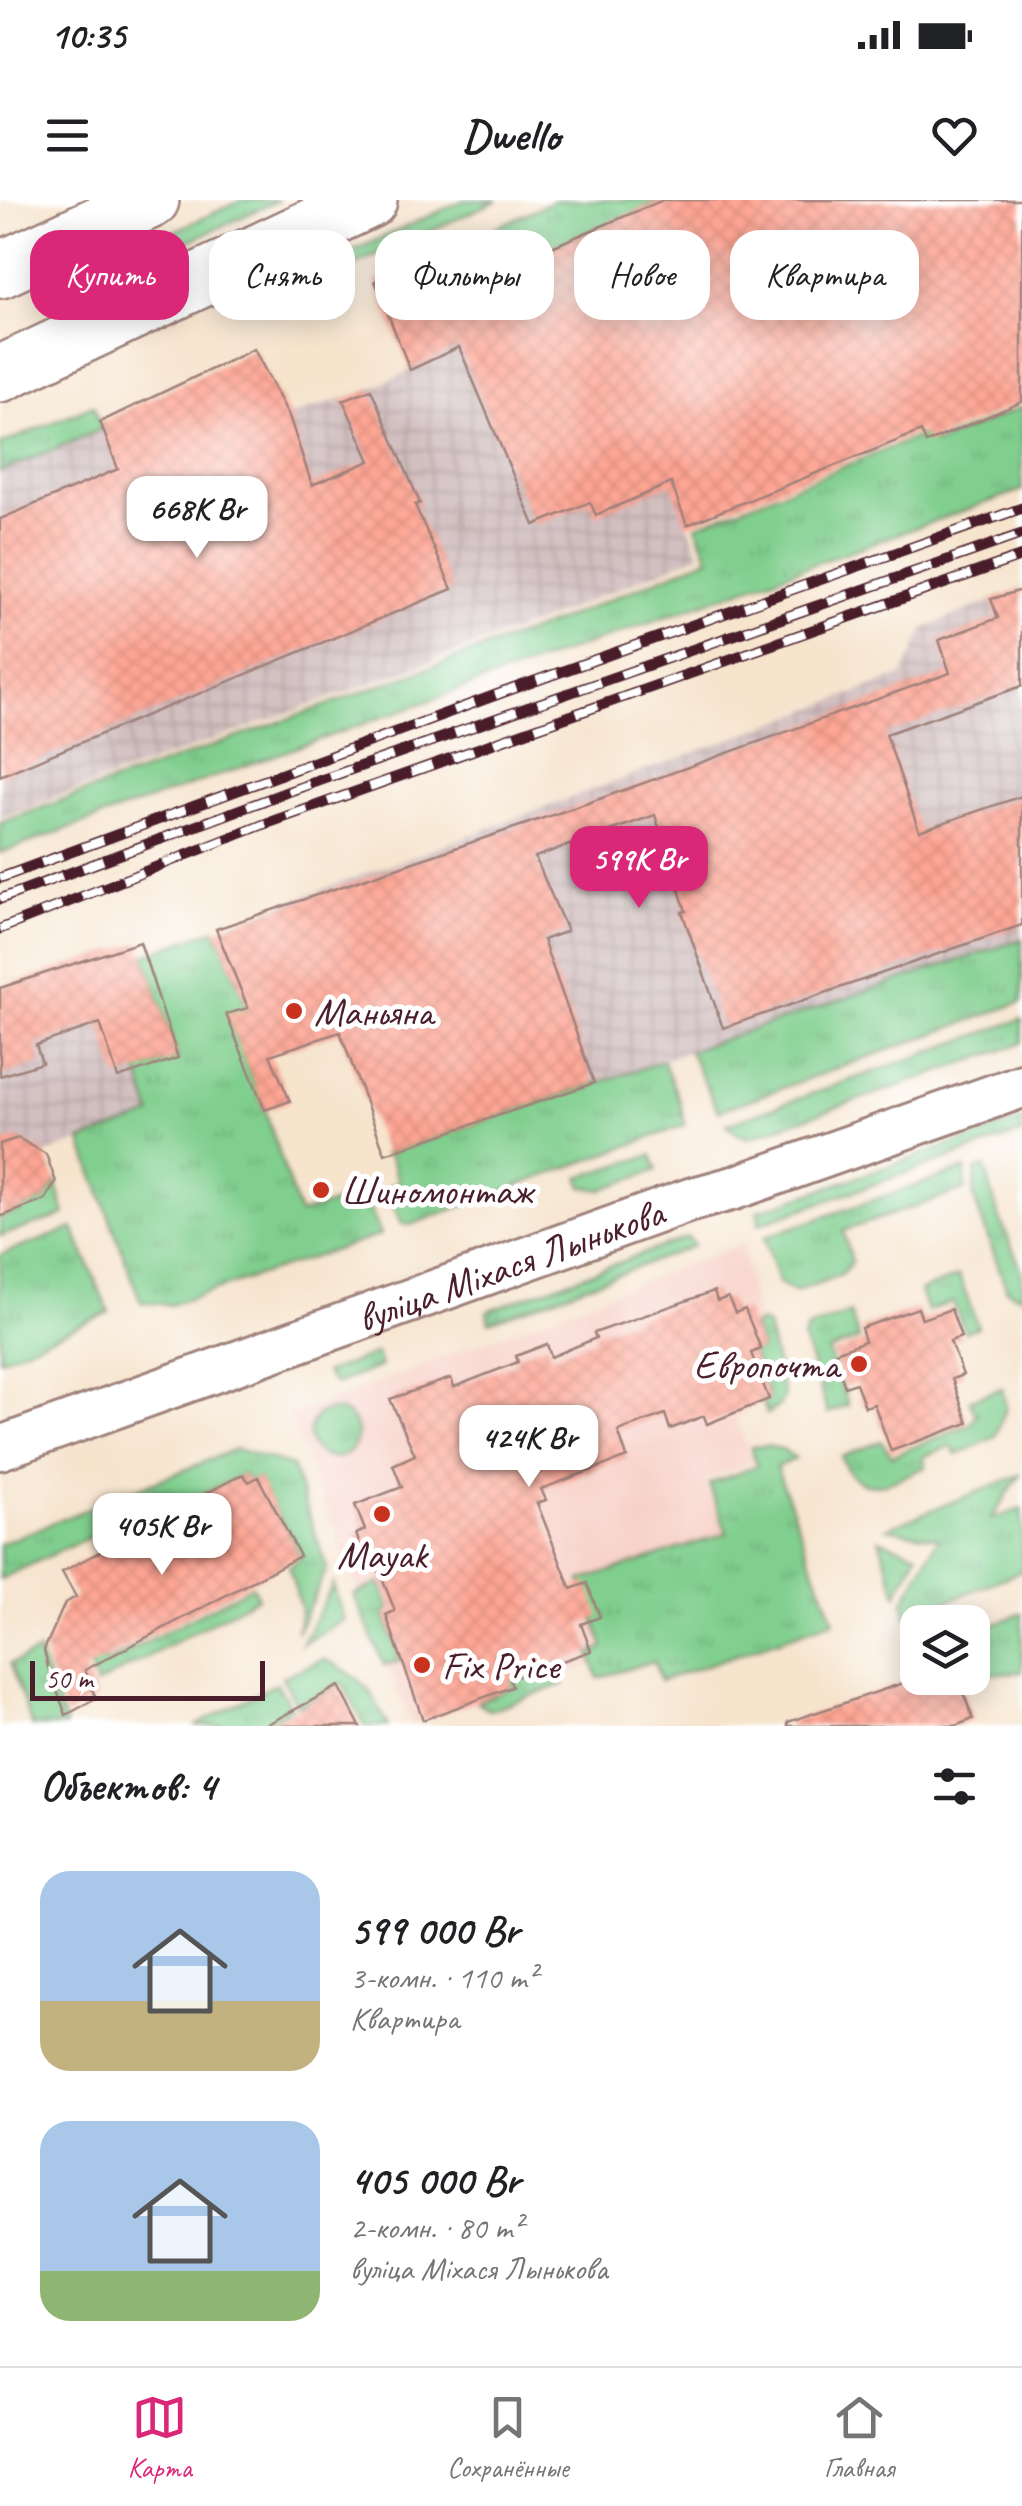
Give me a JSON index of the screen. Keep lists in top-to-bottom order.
{
  "streets": {
    "street": ["вуліца Міхася Лынькова"]
  },
  "places": [
    "Маньяна",
    "Шиномонтаж",
    "Европочта",
    "Mayak",
    "Fix Price"
  ],
  "scale_bar": "50 m",
  "page": {
    "status": "10:35",
    "header": "Dwello",
    "chip": [
      "Купить",
      "Снять",
      "Фильтры",
      "Новое",
      "Квартира"
    ],
    "price": [
      "668K Br",
      "599K Br",
      "424K Br",
      "405K Br"
    ],
    "scale": "50 m",
    "heading": "Объектов: 4",
    "list": [
      {
        "name": "599 000 Br",
        "note": "3-комн. · 110 m² · Квартира"
      },
      {
        "name": "405 000 Br",
        "note": "2-комн. · 80 m² · вуліца Міхася Лынькова"
      }
    ],
    "tabs": ["Карта", "Сохранённые", "Главная"]
  }
}
